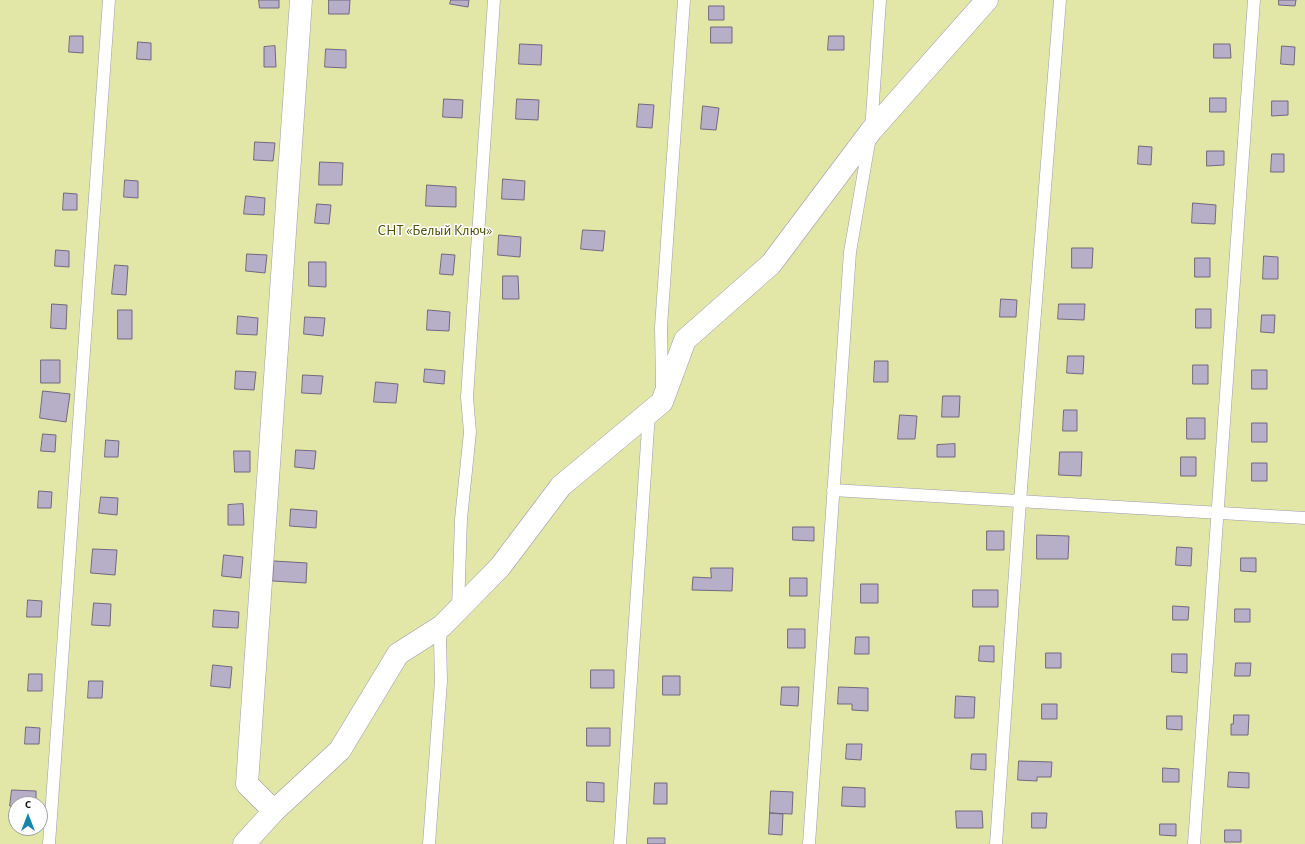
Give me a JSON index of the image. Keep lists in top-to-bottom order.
{
  "parks": ["СНТ «Белый Ключ»"],
  "north": "top"
}
